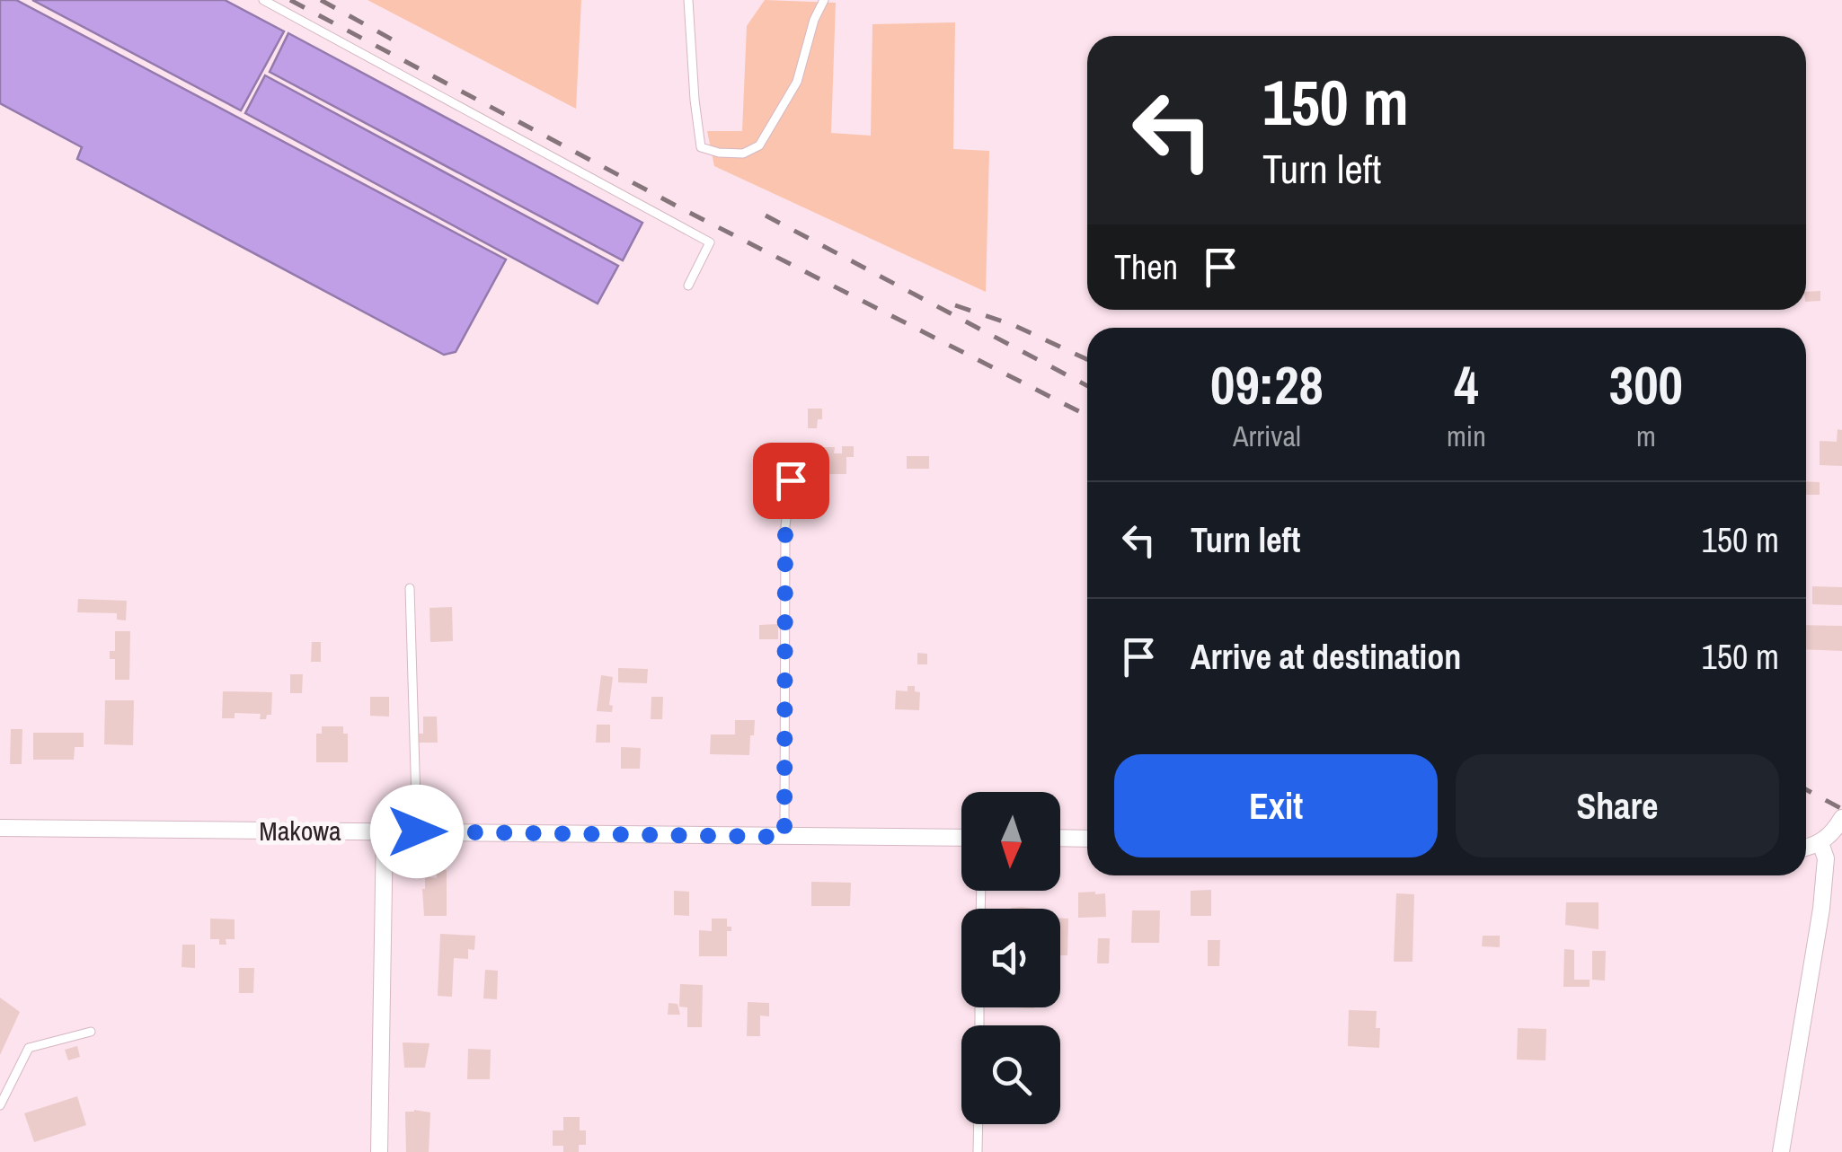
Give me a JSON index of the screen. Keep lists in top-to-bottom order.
{
  "streets": {
    "street": ["Makowa"]
  },
  "north": "bottom",
  "page": {
    "turn": ["150 m", "Turn left"],
    "then": "Then",
    "eta": [
      "09:28",
      "Arrival",
      "4",
      "min",
      "300",
      "m"
    ],
    "list": [
      {
        "name": "Turn left",
        "value": "150 m"
      },
      {
        "name": "Arrive at destination",
        "value": "150 m"
      }
    ],
    "buttons": ["Exit", "Share"]
  }
}
